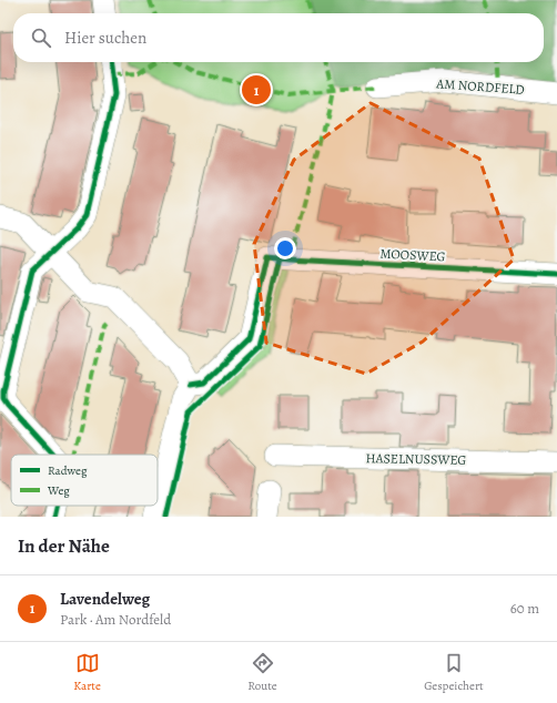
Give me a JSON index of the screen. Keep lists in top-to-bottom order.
{
  "streets": {
    "street": ["AM NORDFELD", "MOOSWEG", "HASELNUSSWEG"]
  },
  "legend": ["Radweg", "Weg"],
  "page": {
    "search": "Hier suchen",
    "pins": "1",
    "heading": "In der Nähe",
    "list": [
      {
        "mark": "1",
        "name": "Lavendelweg",
        "note": "Park · Am Nordfeld",
        "value": "60 m"
      }
    ],
    "nav": ["Karte", "Route", "Gespeichert"]
  }
}
